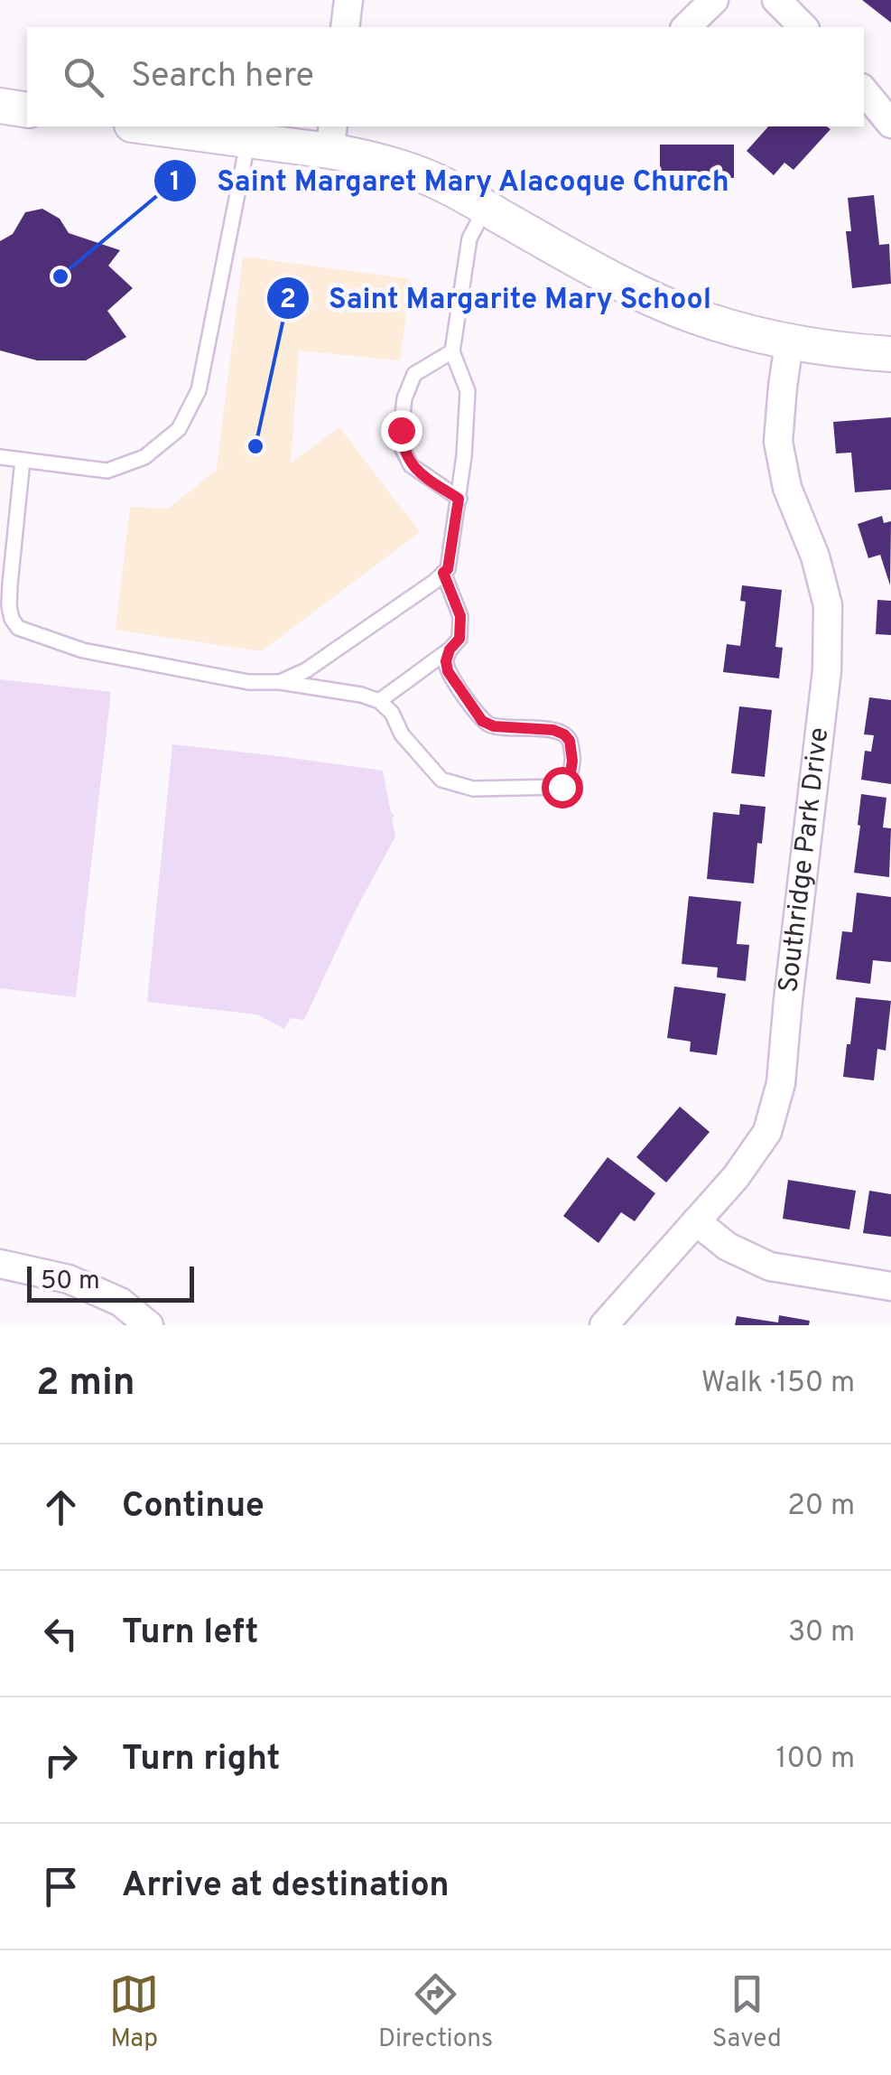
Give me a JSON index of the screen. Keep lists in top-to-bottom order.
{
  "streets": {
    "street": ["Southridge Park Drive"]
  },
  "places": ["Saint Margaret Mary Alacoque Church", "Saint Margarite Mary School"],
  "scale_bar": "50 m",
  "page": {
    "search": "Search here",
    "scale": "50 m",
    "heading": ["2 min", "Walk · 150 m"],
    "list": [
      ["Continue", "20 m"],
      ["Turn left", "30 m"],
      ["Turn right", "100 m"],
      "Arrive at destination"
    ],
    "nav": ["Map", "Directions", "Saved"]
  }
}
